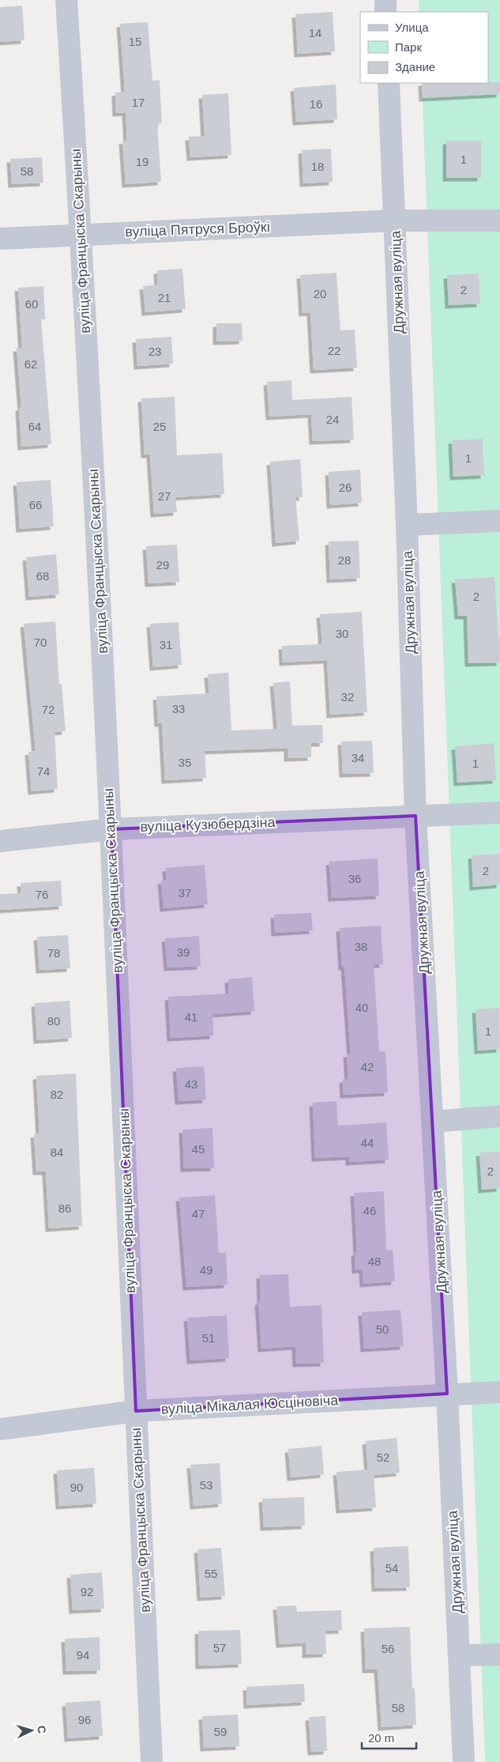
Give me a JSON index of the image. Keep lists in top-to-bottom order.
{
  "streets": {
    "street": [
      "вуліца Пятруся Броўкі",
      "вуліца Францыска Скарыны",
      "Дружная вуліца",
      "вуліца Кузюбердзіна",
      "вуліца Мікалая Юсціновіча"
    ]
  },
  "crossings": [
    ["вуліца Пятруся Броўкі", "вуліца Францыска Скарыны"],
    ["вуліца Пятруся Броўкі", "Дружная вуліца"],
    ["вуліца Францыска Скарыны", "вуліца Кузюбердзіна"],
    ["вуліца Францыска Скарыны", "вуліца Мікалая Юсціновіча"],
    ["Дружная вуліца", "вуліца Кузюбердзіна"],
    ["Дружная вуліца", "вуліца Мікалая Юсціновіча"]
  ],
  "house_numbers": [
    "14",
    "15",
    "17",
    "16",
    "1",
    "19",
    "18",
    "58",
    "2",
    "20",
    "21",
    "60",
    "22",
    "23",
    "62",
    "24",
    "64",
    "25",
    "1",
    "26",
    "27",
    "66",
    "28",
    "29",
    "68",
    "2",
    "30",
    "70",
    "31",
    "32",
    "33",
    "72",
    "34",
    "35",
    "1",
    "74",
    "2",
    "36",
    "37",
    "76",
    "38",
    "39",
    "78",
    "40",
    "41",
    "80",
    "1",
    "42",
    "43",
    "82",
    "44",
    "45",
    "84",
    "2",
    "86",
    "46",
    "47",
    "48",
    "49",
    "50",
    "51",
    "52",
    "53",
    "90",
    "54",
    "55",
    "92",
    "57",
    "56",
    "94",
    "58",
    "96",
    "59"
  ],
  "legend": ["Улица", "Парк", "Здание"],
  "scale_bar": "20 m",
  "north": "right"
}
